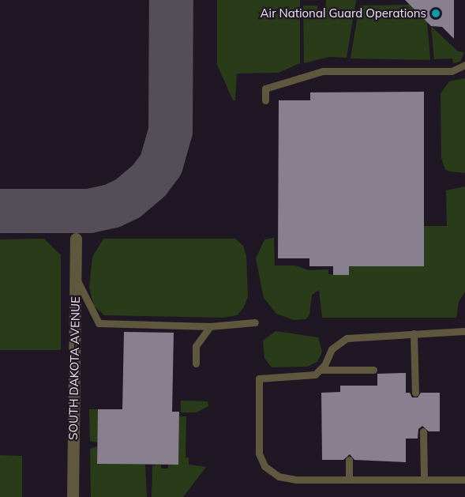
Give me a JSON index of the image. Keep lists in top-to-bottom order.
{
  "streets": {
    "street": ["SOUTH DAKOTA AVENUE"]
  },
  "places": ["Air National Guard Operations"]
}
